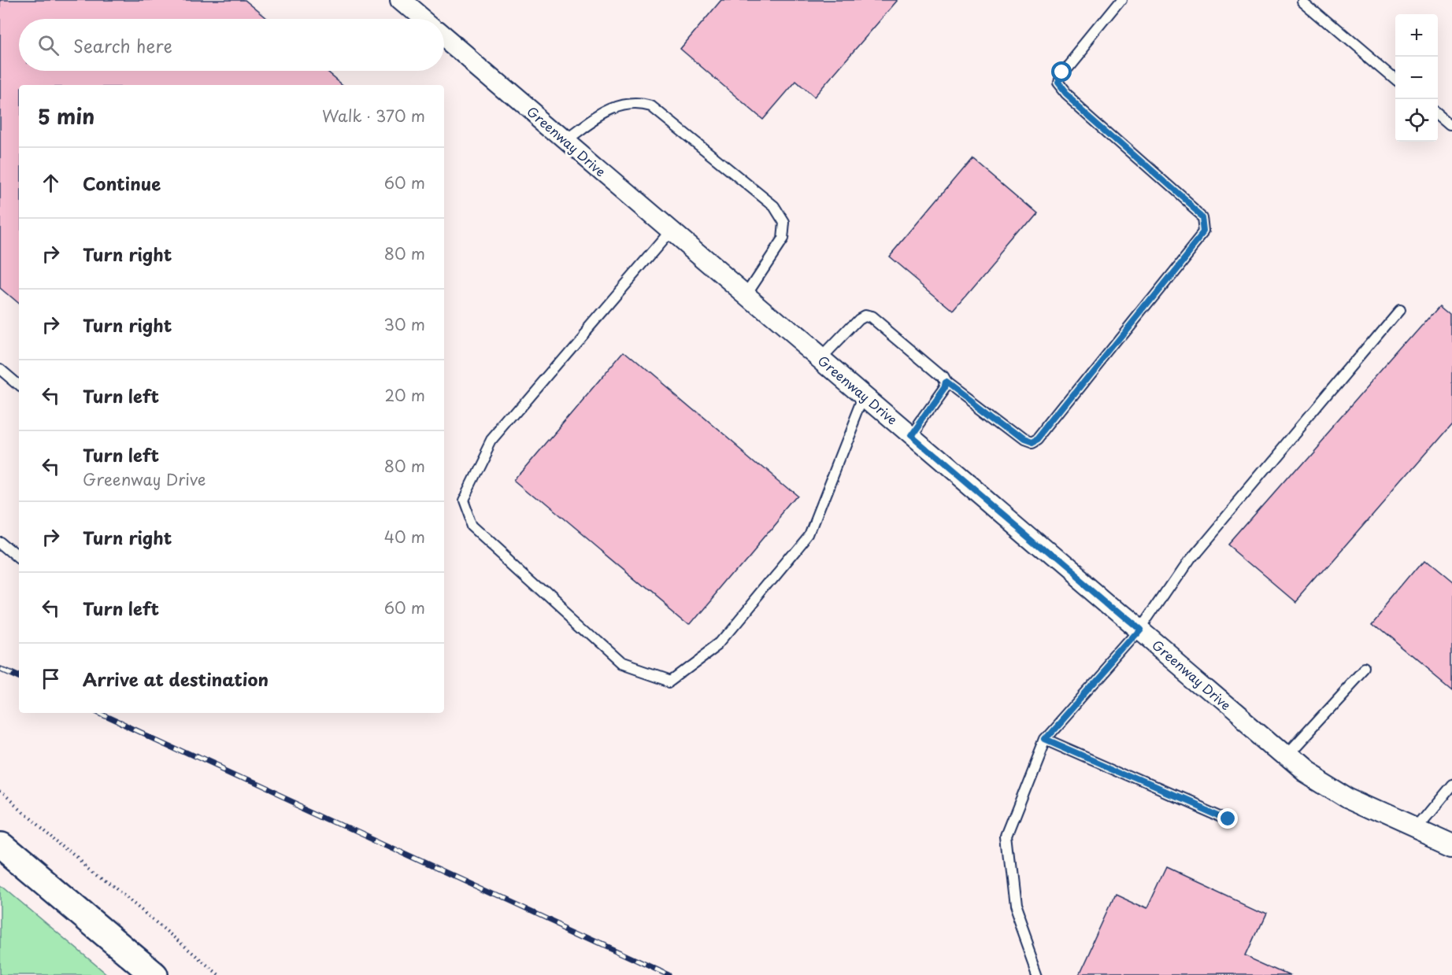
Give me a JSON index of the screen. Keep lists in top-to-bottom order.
{
  "streets": {
    "street": ["Greenway Drive"]
  },
  "page": {
    "map_buttons": ["+", "−"],
    "search": "Search here",
    "heading": ["5 min", "Walk · 370 m"],
    "list": [
      ["Continue", "60 m"],
      ["Turn right", "80 m"],
      ["Turn right", "30 m"],
      ["Turn left", "20 m"],
      ["Turn left", "Greenway Drive", "80 m"],
      ["Turn right", "40 m"],
      ["Turn left", "60 m"],
      "Arrive at destination"
    ]
  }
}
